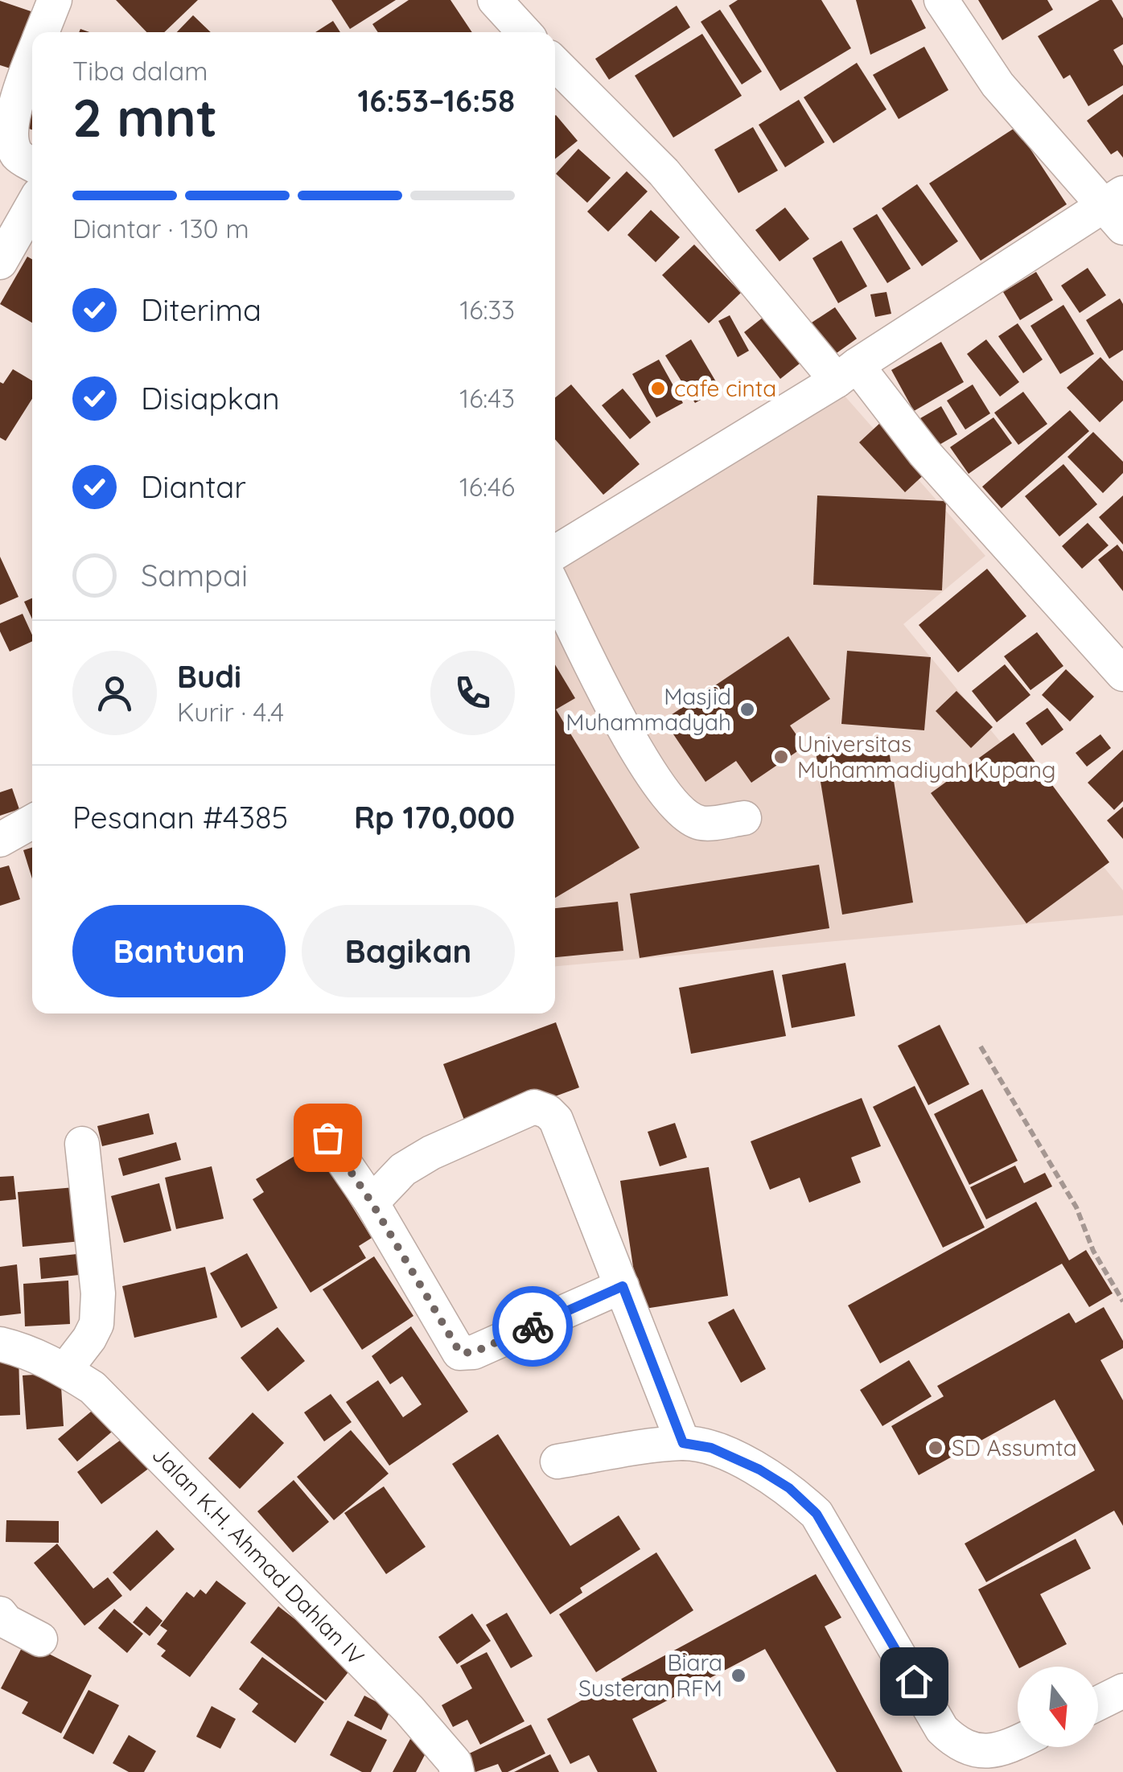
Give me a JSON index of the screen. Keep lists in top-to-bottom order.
{
  "streets": {
    "street": ["Jalan K.H. Ahmad Dahlan IV"]
  },
  "places": [
    "cafe cinta",
    "Masjid Muhammadyah",
    "Universitas Muhammadiyah Kupang",
    "SD Assumta",
    "Biara Susteran RFM"
  ],
  "north": "bottom",
  "page": {
    "heading": ["2 mnt", "Tiba dalam", "16:53–16:58"],
    "panel": [
      "Budi",
      "Kurir · 4.4",
      "Pesanan #4385",
      "Rp 170,000"
    ],
    "bar": "Diantar · 130 m",
    "list": [
      ["Diterima", "16:33"],
      ["Disiapkan", "16:43"],
      ["Diantar", "16:46"],
      "Sampai"
    ],
    "buttons": ["Bantuan", "Bagikan"]
  }
}
